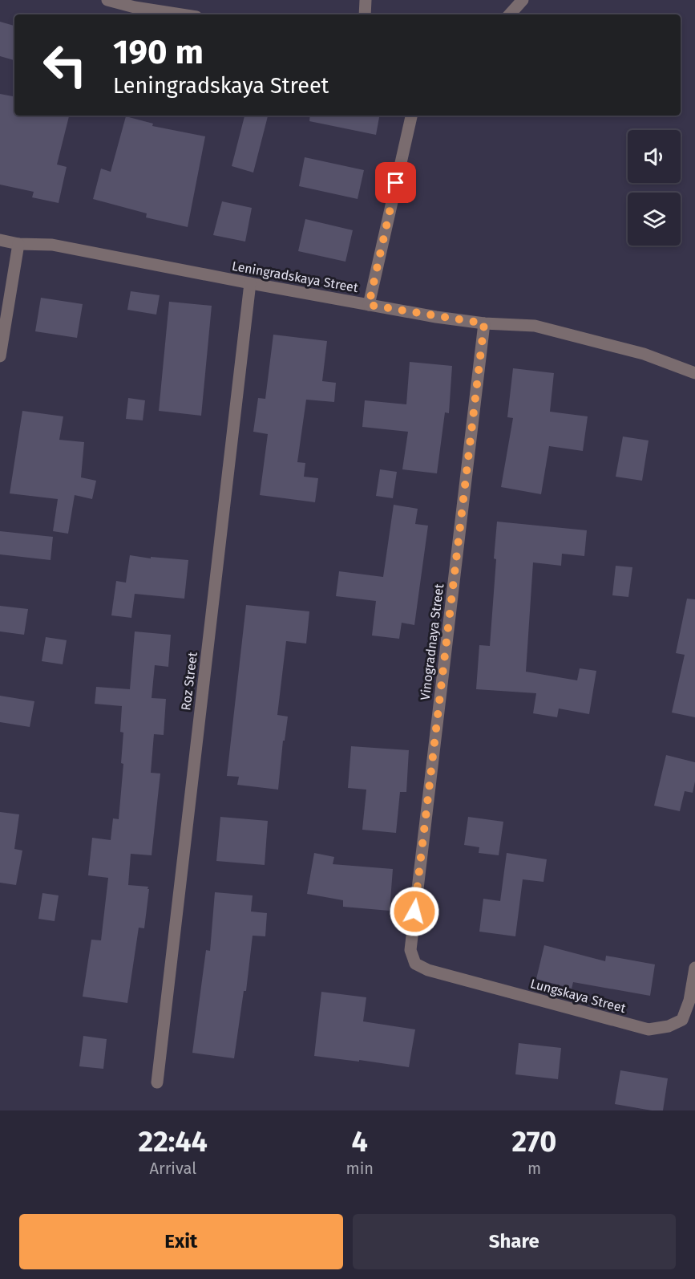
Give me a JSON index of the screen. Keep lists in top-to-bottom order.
{
  "streets": {
    "street": [
      "Leningradskaya Street",
      "Vinogradnaya Street",
      "Roz Street",
      "Lungskaya Street"
    ]
  },
  "crossings": [
    ["Leningradskaya Street", "Vinogradnaya Street"],
    ["Leningradskaya Street", "Roz Street"],
    ["Vinogradnaya Street", "Lungskaya Street"]
  ],
  "page": {
    "turn": ["190 m", "Leningradskaya Street"],
    "eta": [
      "22:44",
      "Arrival",
      "4",
      "min",
      "270",
      "m"
    ],
    "buttons": ["Exit", "Share"]
  }
}
